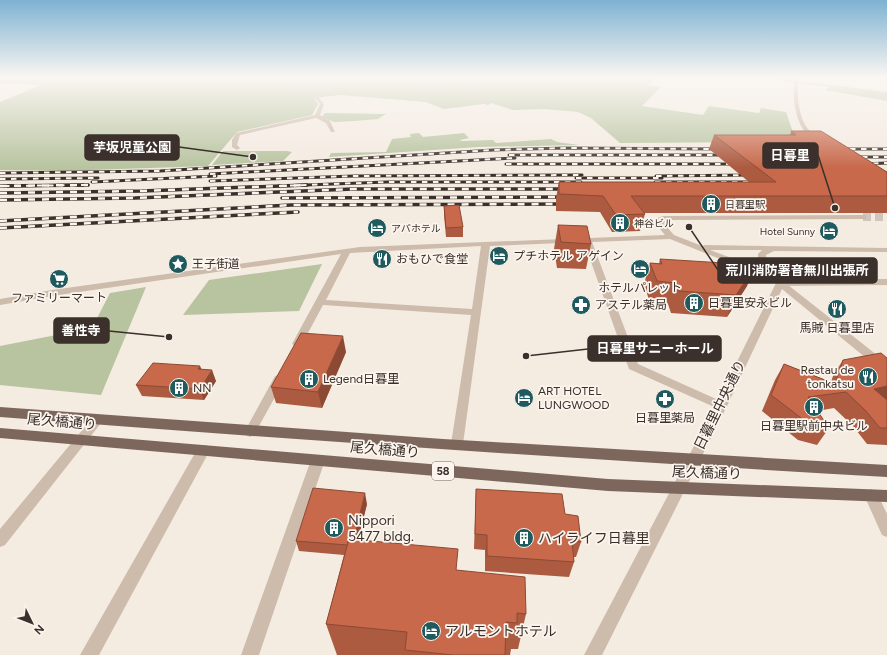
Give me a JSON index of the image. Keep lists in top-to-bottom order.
{
  "streets": {
    "main road": ["尾久橋通り", "58"],
    "street": ["日暮里中央通り"]
  },
  "crossings": [
    ["日暮里中央通り", "尾久橋通り"]
  ],
  "places": {
    "other": [
      "芋坂児童公園",
      "日暮里",
      "荒川消防署音無川出張所",
      "善性寺",
      "日暮里サニーホール"
    ],
    "building": [
      "日暮里駅",
      "神谷ビル",
      "日暮里安永ビル",
      "Legend日暮里",
      "NN",
      "日暮里駅前中央ビル",
      "Nippori 5477 bldg.",
      "ハイライフ日暮里"
    ],
    "hotel": [
      "アパホテル",
      "Hotel Sunny",
      "プチホテル アゲイン",
      "ホテルパレット",
      "ART HOTEL LUNGWOOD",
      "アルモントホテル"
    ],
    "restaurant": ["おもひで食堂", "馬賊 日暮里店", "Restau de tonkatsu"],
    "place": ["王子街道"],
    "supermarket": ["ファミリーマート"],
    "pharmacy": ["アステル薬局", "日暮里薬局"]
  },
  "north": "bottom right"
}
